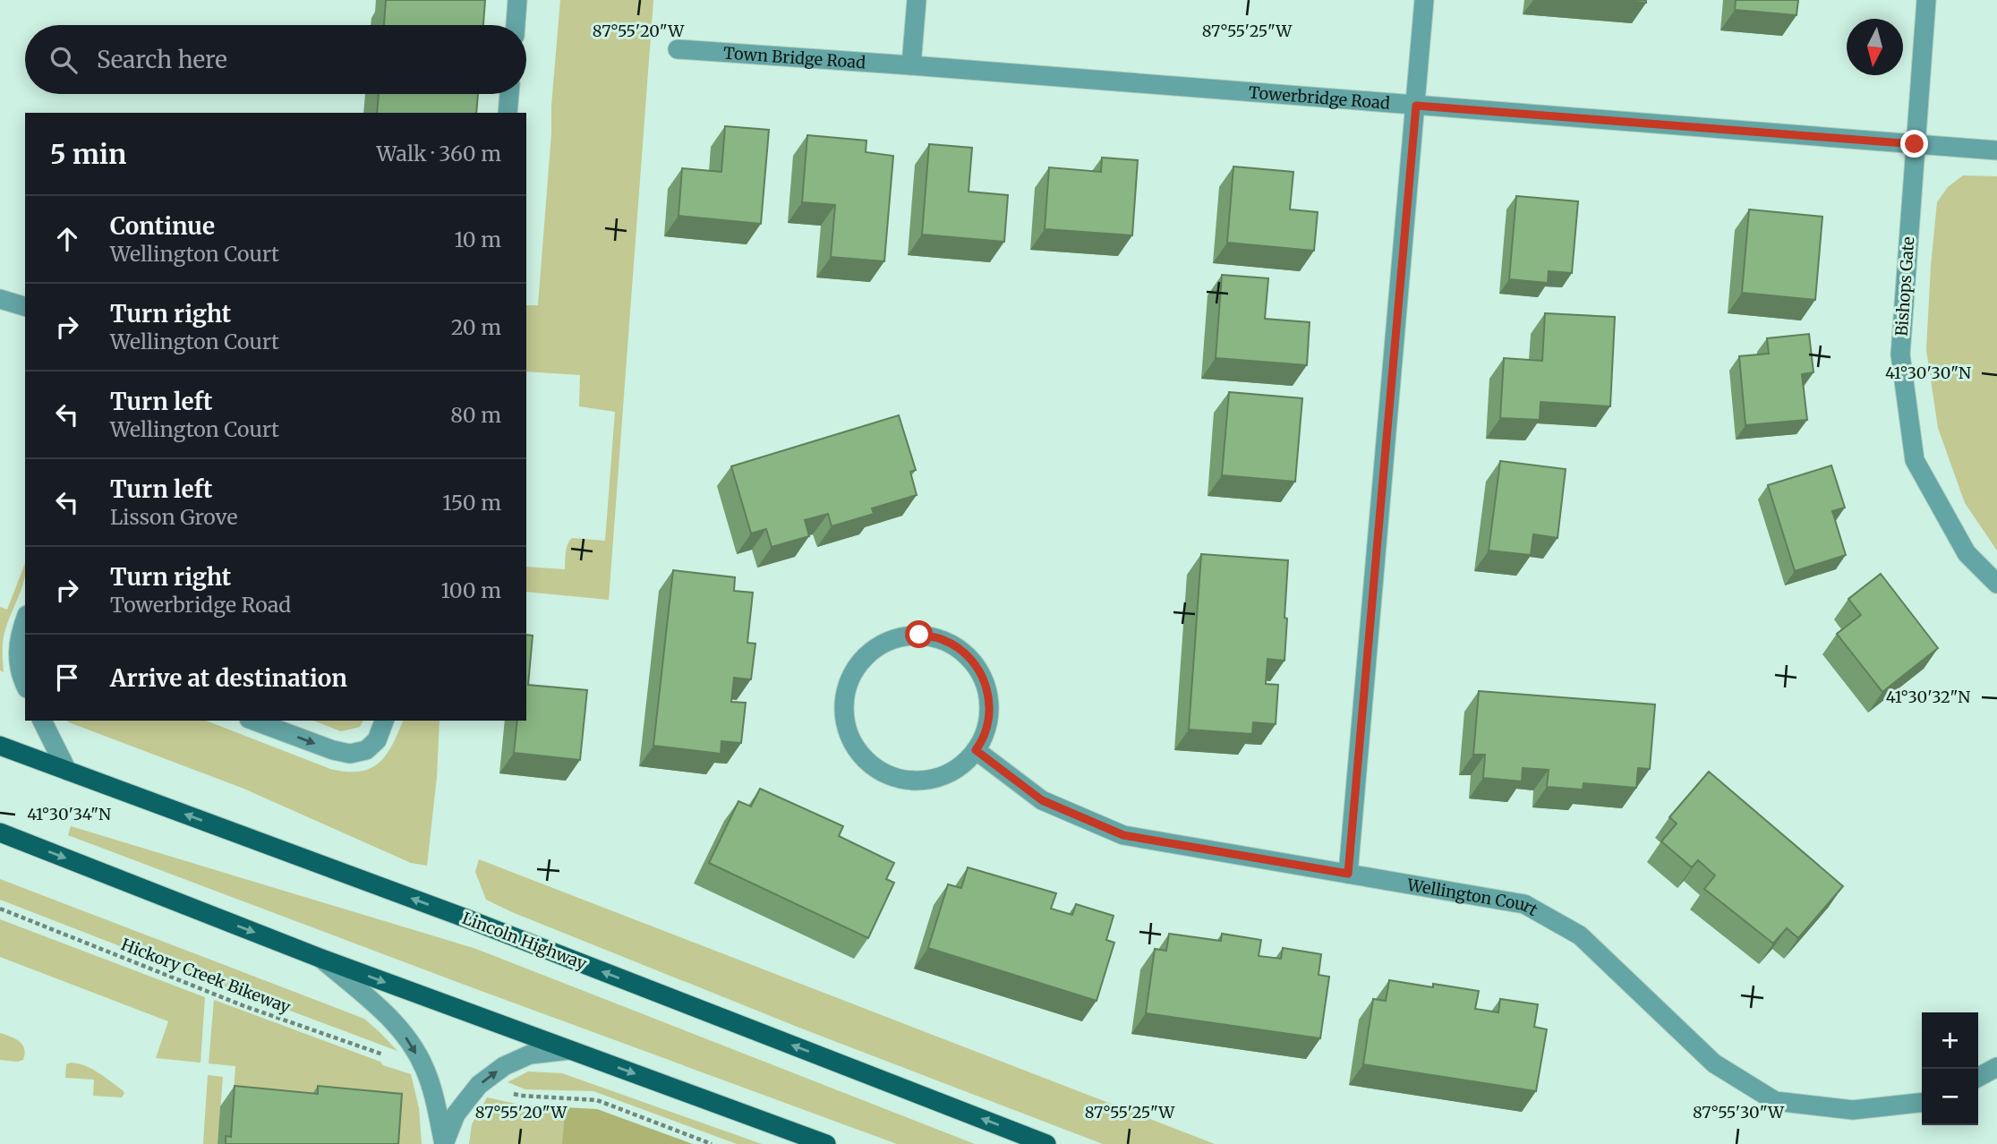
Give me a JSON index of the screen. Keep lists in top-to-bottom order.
{
  "streets": {
    "main road": ["Lincoln Highway"],
    "street": [
      "Town Bridge Road",
      "Towerbridge Road",
      "Bishops Gate",
      "Wellington Court"
    ],
    "path": ["Hickory Creek Bikeway"]
  },
  "crossings": [
    ["Town Bridge Road", "Towerbridge Road"],
    ["Towerbridge Road", "Bishops Gate"]
  ],
  "north": "bottom",
  "page": {
    "search": "Search here",
    "heading": ["5 min", "Walk · 360 m"],
    "list": [
      ["Continue", "Wellington Court", "10 m"],
      ["Turn right", "Wellington Court", "20 m"],
      ["Turn left", "Wellington Court", "80 m"],
      ["Turn left", "Lisson Grove", "150 m"],
      ["Turn right", "Towerbridge Road", "100 m"],
      "Arrive at destination"
    ],
    "map_buttons": ["+", "−"]
  },
  "coordinates": [
    "87°55'20\"W",
    "87°55'25\"W",
    "41°30'30\"N",
    "41°30'32\"N",
    "41°30'34\"N",
    "87°55'30\"W"
  ]
}
